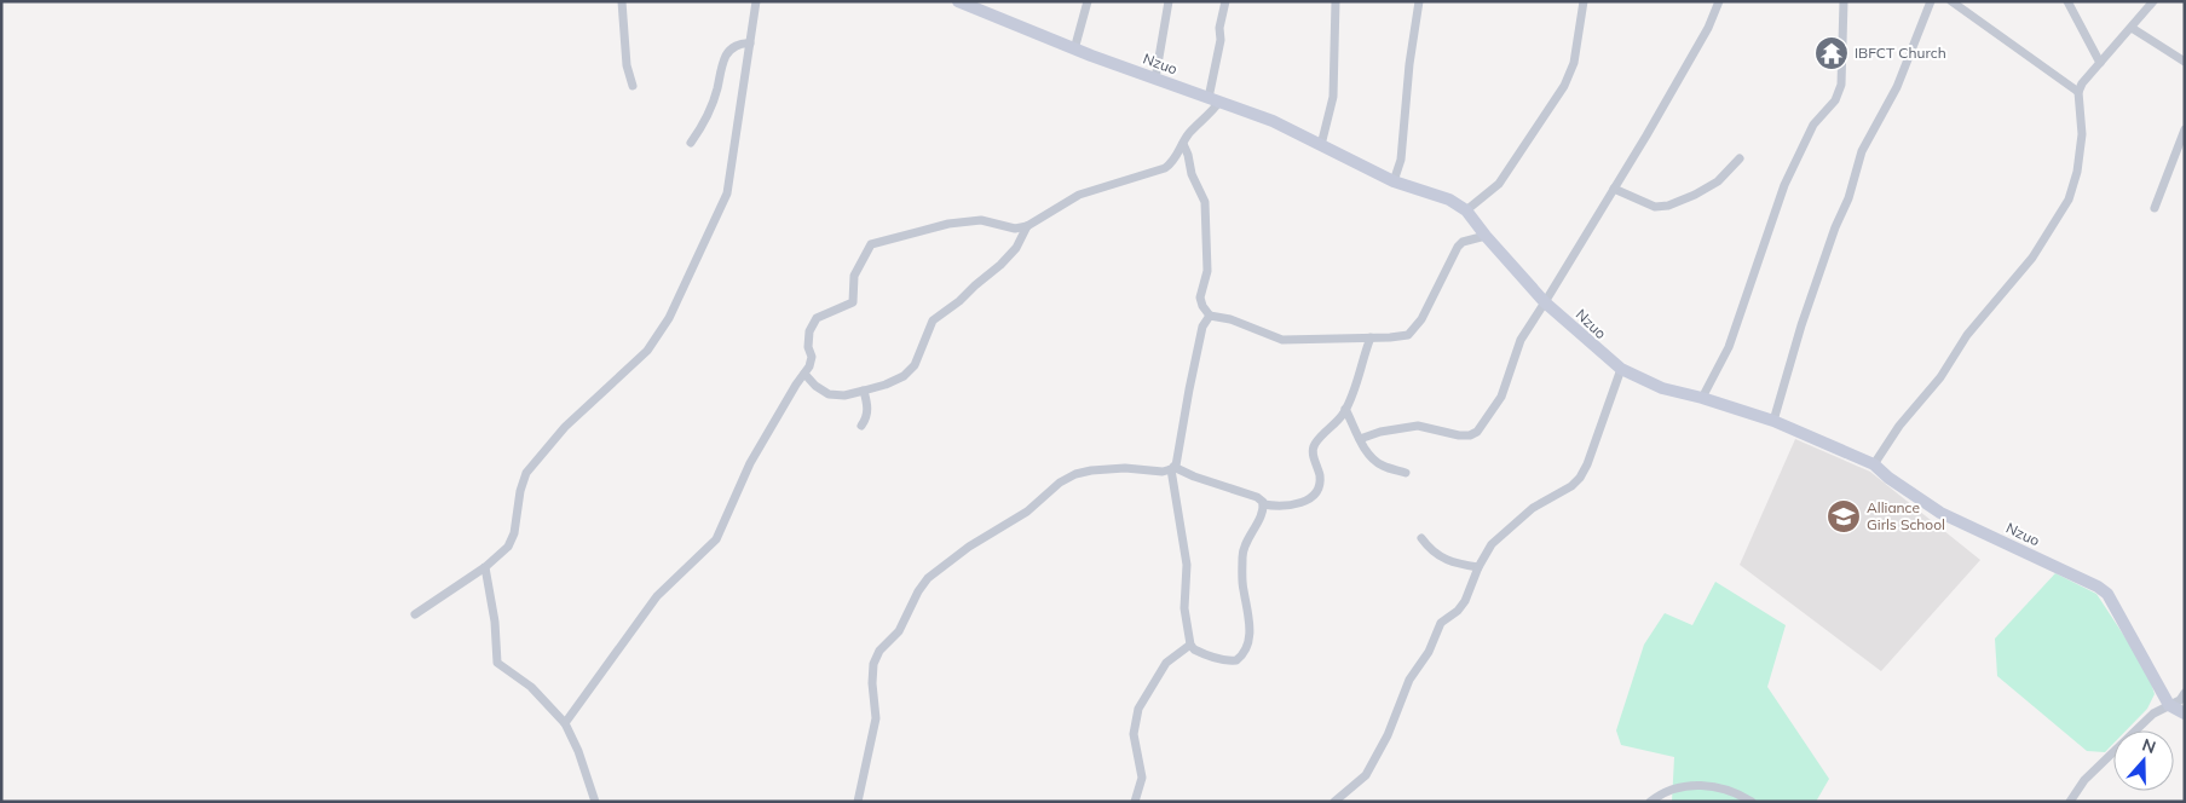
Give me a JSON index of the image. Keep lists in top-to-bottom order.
{
  "streets": {
    "street": ["Nzuo"]
  },
  "places": {
    "temple": ["IBFCT Church"],
    "school or university": ["Alliance Girls School"]
  },
  "north": "top"
}
